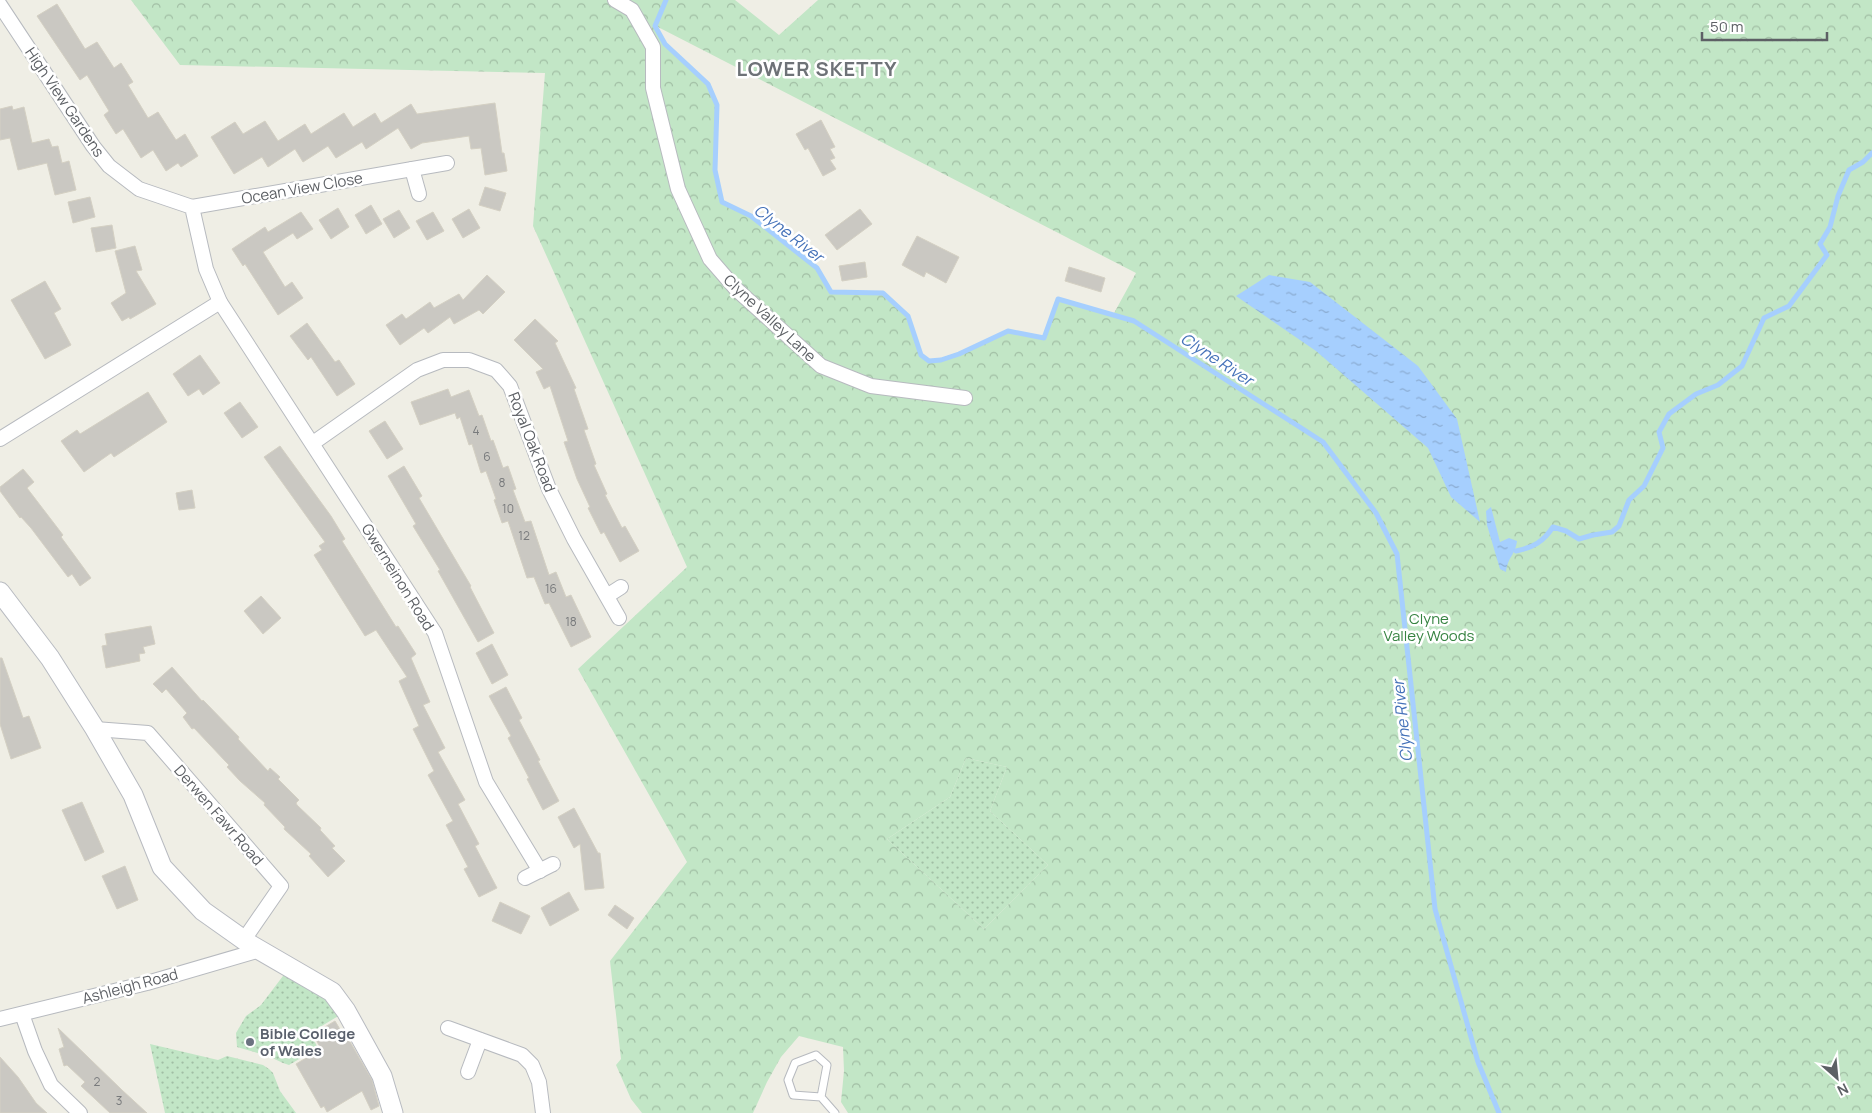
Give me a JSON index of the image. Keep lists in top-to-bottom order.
{
  "streets": {
    "street": [
      "High View Gardens",
      "Ocean View Close",
      "Clyne Valley Lane",
      "Royal Oak Road",
      "Gwerneinon Road",
      "Derwen Fawr Road",
      "Ashleigh Road"
    ]
  },
  "crossings": [
    ["High View Gardens", "Ocean View Close"],
    ["High View Gardens", "Gwerneinon Road"],
    ["Ocean View Close", "Gwerneinon Road"],
    ["Royal Oak Road", "Gwerneinon Road"]
  ],
  "districts": ["LOWER SKETTY"],
  "water": ["Clyne River"],
  "parks": ["Clyne Valley Woods"],
  "places": ["Bible College of Wales"],
  "house_numbers": [
    "4",
    "6",
    "8",
    "10",
    "12",
    "16",
    "18",
    "2",
    "3"
  ],
  "scale_bar": "50 m",
  "north": "bottom right"
}
